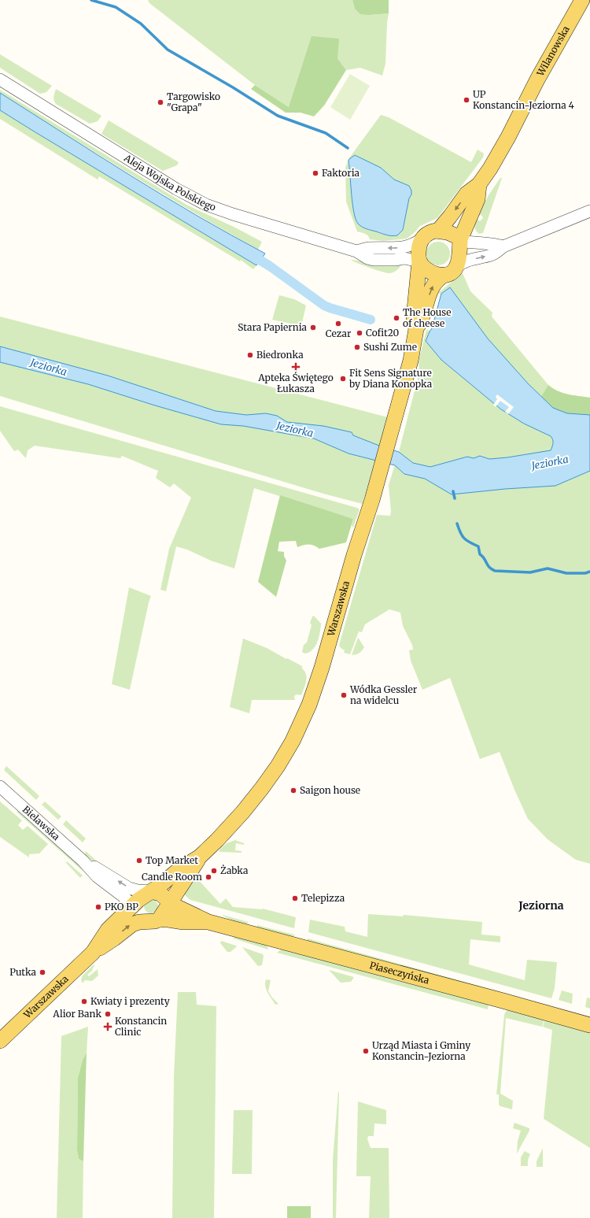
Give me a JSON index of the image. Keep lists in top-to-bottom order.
{
  "streets": {
    "main road": ["Wilanowska", "Warszawska", "Piaseczyńska"],
    "street": ["Aleja Wojska Polskiego", "Bielawska"]
  },
  "crossings": [
    ["Wilanowska", "Aleja Wojska Polskiego"],
    ["Wilanowska", "Warszawska"],
    ["Aleja Wojska Polskiego", "Warszawska"],
    ["Warszawska", "Bielawska"],
    ["Warszawska", "Piaseczyńska"],
    ["Bielawska", "Piaseczyńska"]
  ],
  "districts": ["Jeziorna"],
  "water": ["Jeziorka"],
  "places": {
    "other": [
      "UP Konstancin-Jeziorna 4",
      "Targowisko \"Grapa\"",
      "Faktoria",
      "The House of cheese",
      "Cezar",
      "Stara Papiernia",
      "Cofit20",
      "Sushi Zume",
      "Biedronka",
      "Fit Sens Signature by Diana Konopka",
      "Wódka Gessler na widelcu",
      "Saigon house",
      "Top Market",
      "Żabka",
      "Candle Room",
      "Telepizza",
      "PKO BP",
      "Putka",
      "Kwiaty i prezenty",
      "Alior Bank",
      "Urząd Miasta i Gminy Konstancin-Jeziorna"
    ],
    "health": ["Apteka Świętego Łukasza", "Konstancin Clinic"]
  }
}
